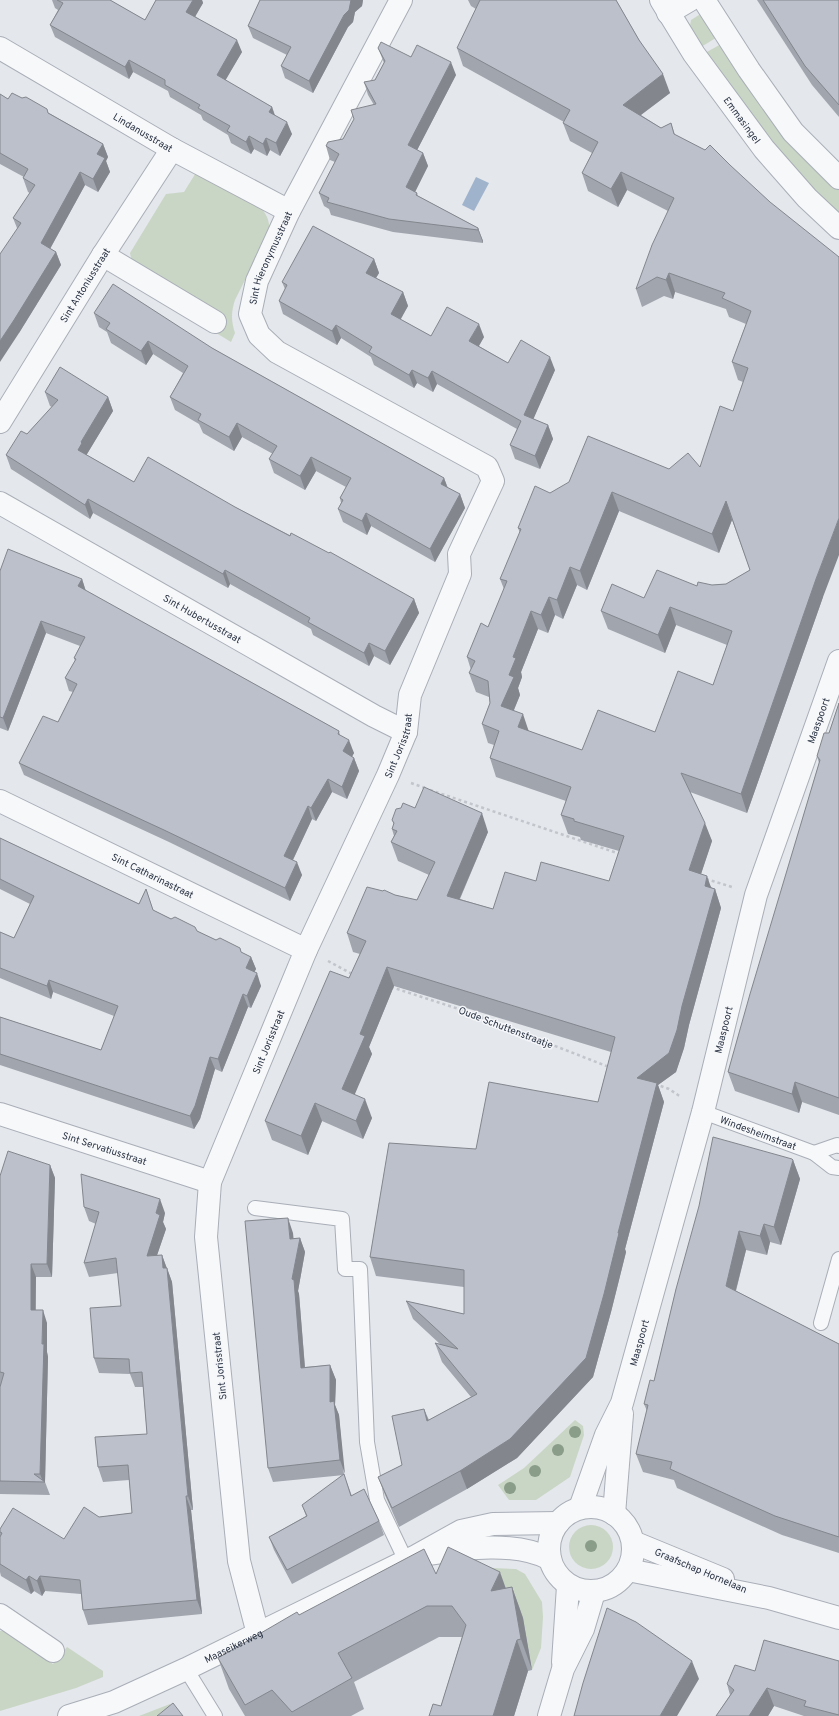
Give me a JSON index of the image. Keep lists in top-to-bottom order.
{
  "streets": {
    "street": [
      "Emmasingel",
      "Lindanusstraat",
      "Sint Hieronymusstraat",
      "Sint Antoniusstraat",
      "Sint Hubertusstraat",
      "Maaspoort",
      "Sint Jorisstraat",
      "Sint Catharinastraat",
      "Sint Servatiusstraat",
      "Graafschap Hornelaan",
      "Maaseikerweg"
    ],
    "lane": ["Windesheimstraat"],
    "path": ["Oude Schuttenstraatje"]
  },
  "crossings": [
    ["Lindanusstraat", "Sint Hieronymusstraat"],
    ["Lindanusstraat", "Sint Antoniusstraat"],
    ["Sint Hieronymusstraat", "Sint Jorisstraat"],
    ["Sint Hubertusstraat", "Sint Jorisstraat"],
    ["Maaspoort", "Windesheimstraat"],
    ["Maaspoort", "Graafschap Hornelaan"],
    ["Maaspoort", "Maaseikerweg"],
    ["Sint Jorisstraat", "Sint Catharinastraat"],
    ["Sint Jorisstraat", "Sint Servatiusstraat"],
    ["Sint Jorisstraat", "Maaseikerweg"],
    ["Graafschap Hornelaan", "Maaseikerweg"]
  ]
}
